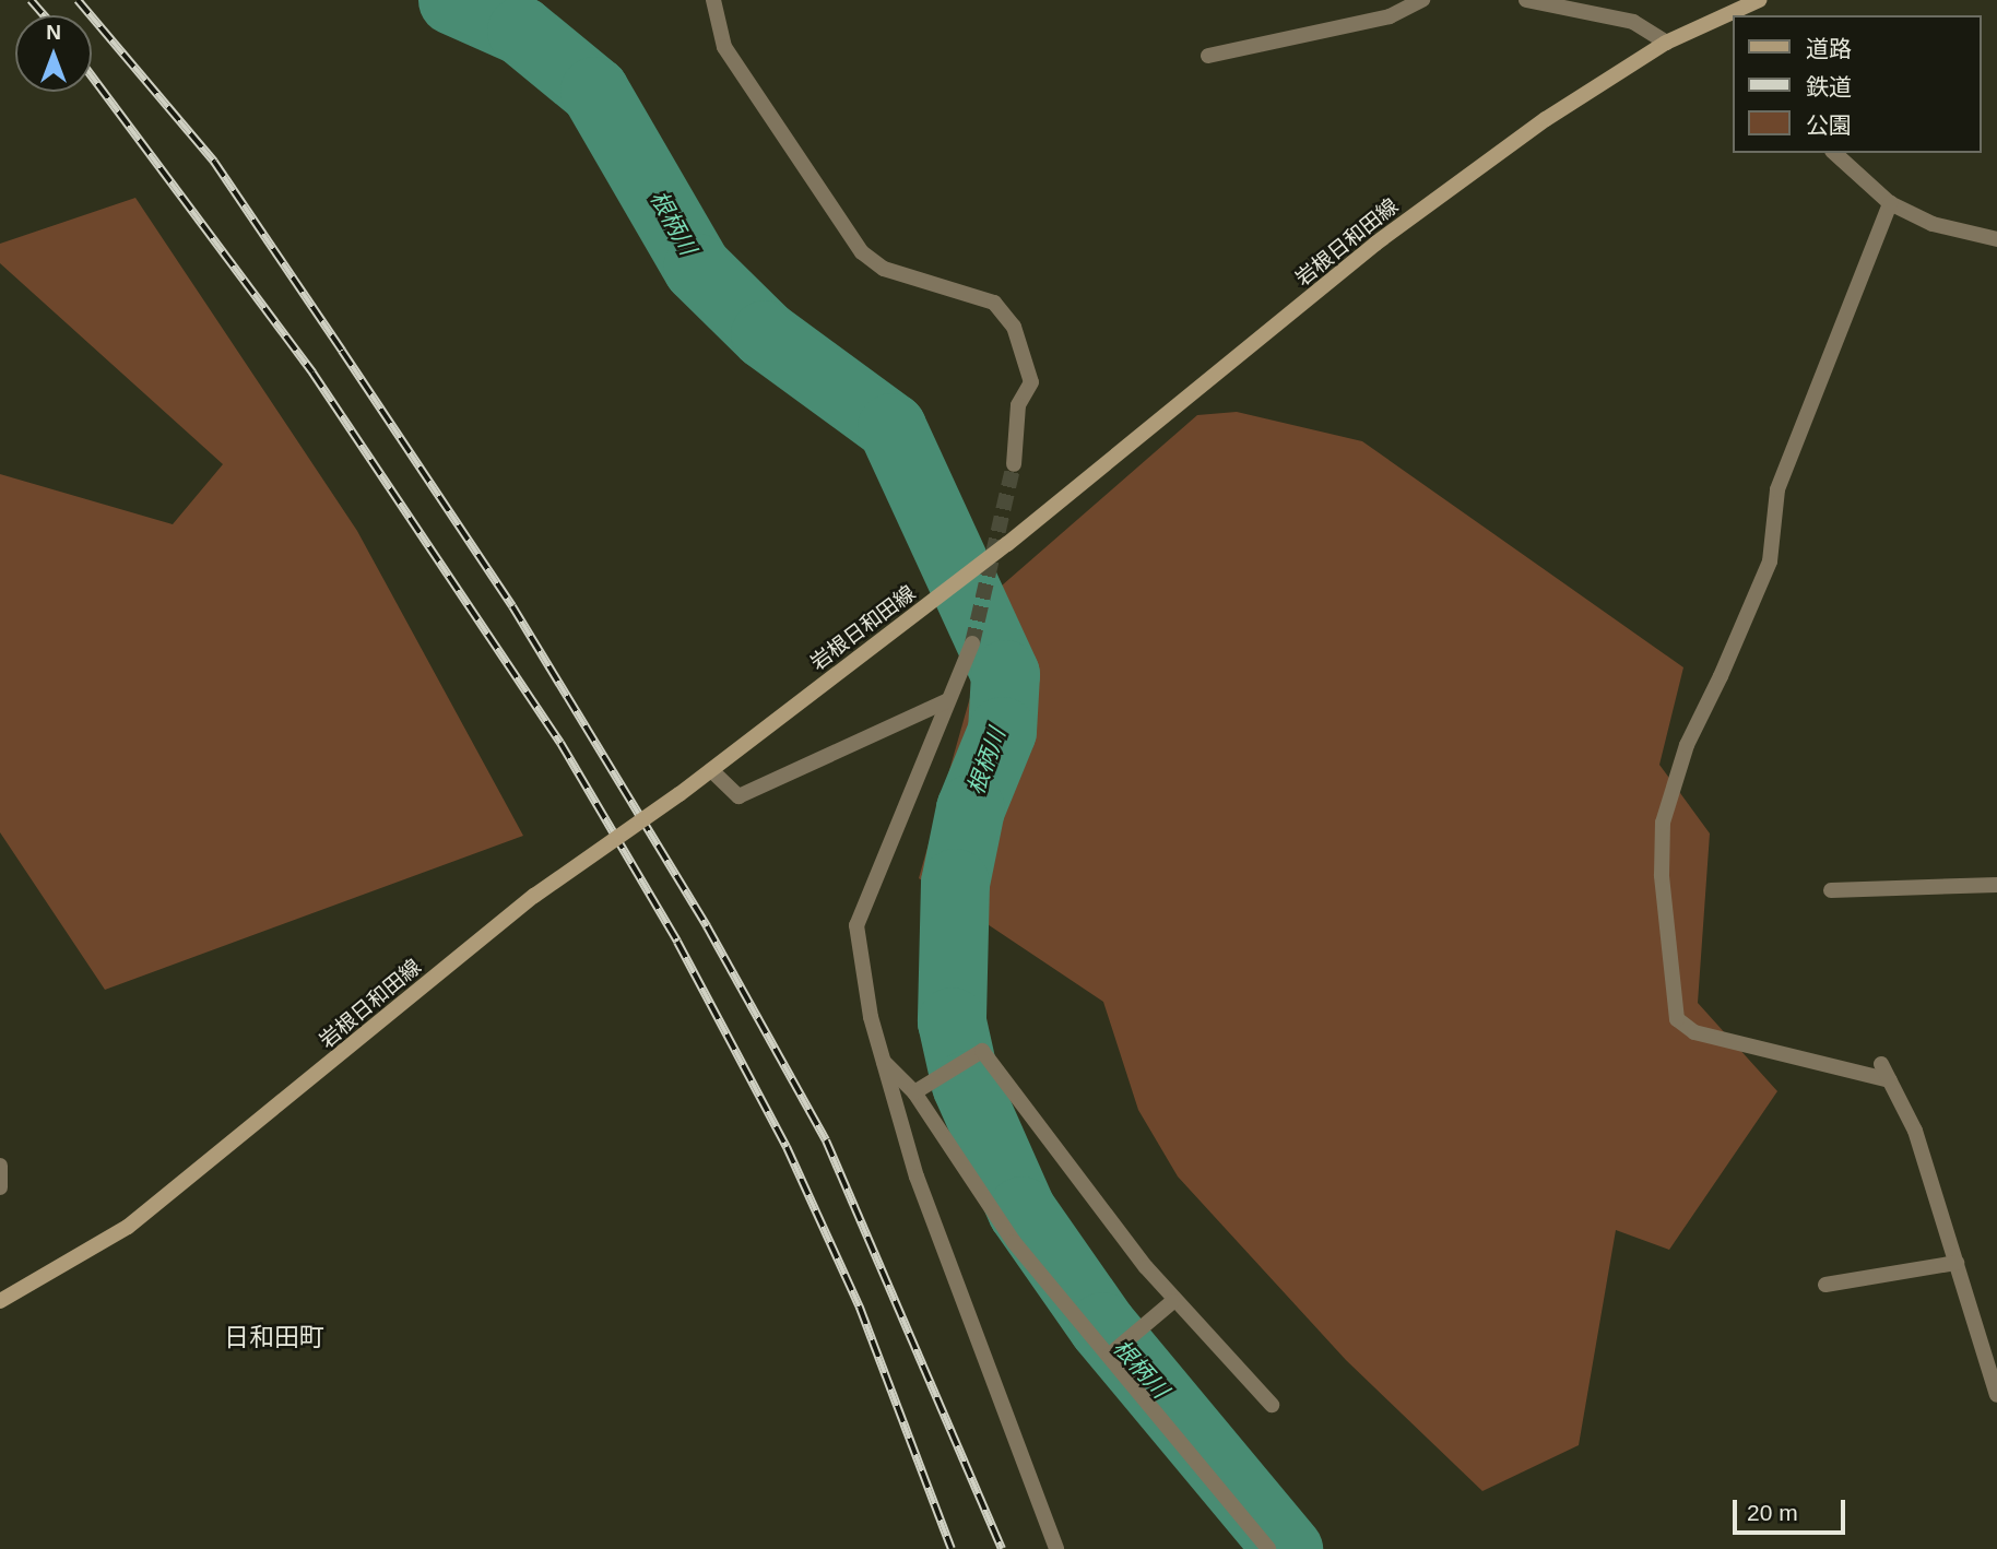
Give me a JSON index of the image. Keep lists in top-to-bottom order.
{
  "streets": {
    "main road": ["岩根日和田線"]
  },
  "districts": ["日和田町"],
  "water": ["根柄川"],
  "legend": ["道路", "鉄道", "公園"],
  "scale_bar": "20 m",
  "north": "top"
}
